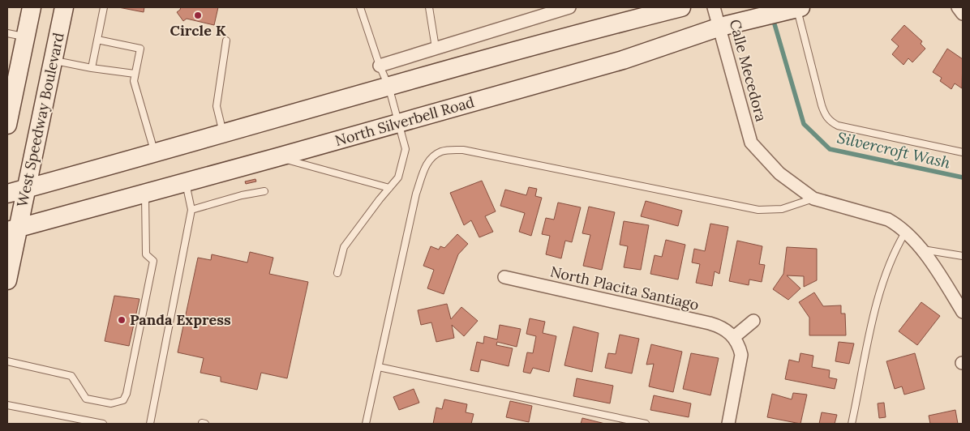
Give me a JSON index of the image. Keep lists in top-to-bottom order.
{
  "streets": {
    "main road": ["West Speedway Boulevard", "North Silverbell Road"],
    "street": ["Calle Mecedora", "North Placita Santiago"]
  },
  "crossings": [
    ["Calle Mecedora", "North Silverbell Road"],
    ["West Speedway Boulevard", "North Silverbell Road"]
  ],
  "water": ["Silvercroft Wash"],
  "places": ["Circle K", "Panda Express"]
}
